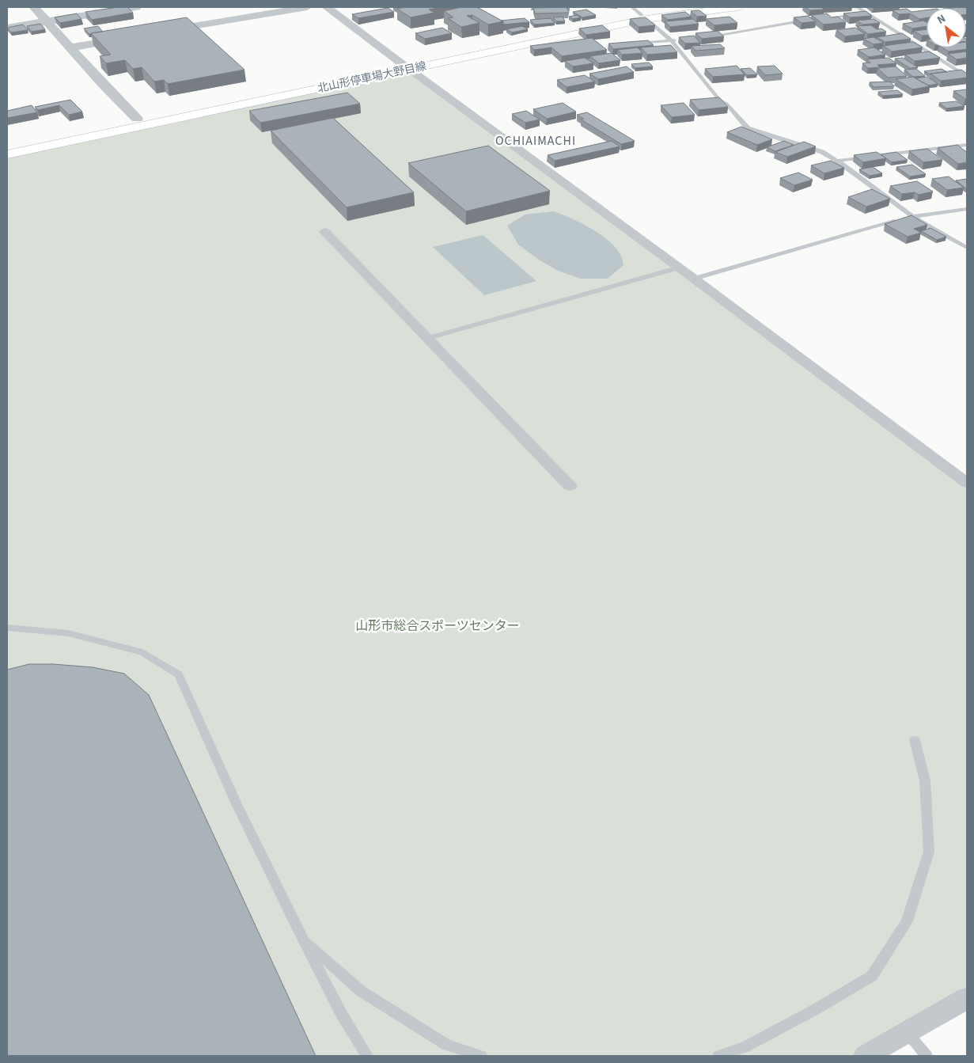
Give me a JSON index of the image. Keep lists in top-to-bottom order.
{
  "streets": {
    "main road": ["北山形停車場大野目線"]
  },
  "districts": ["OCHIAIMACHI"],
  "parks": ["山形市総合スポーツセンター"],
  "north": "top left"
}
